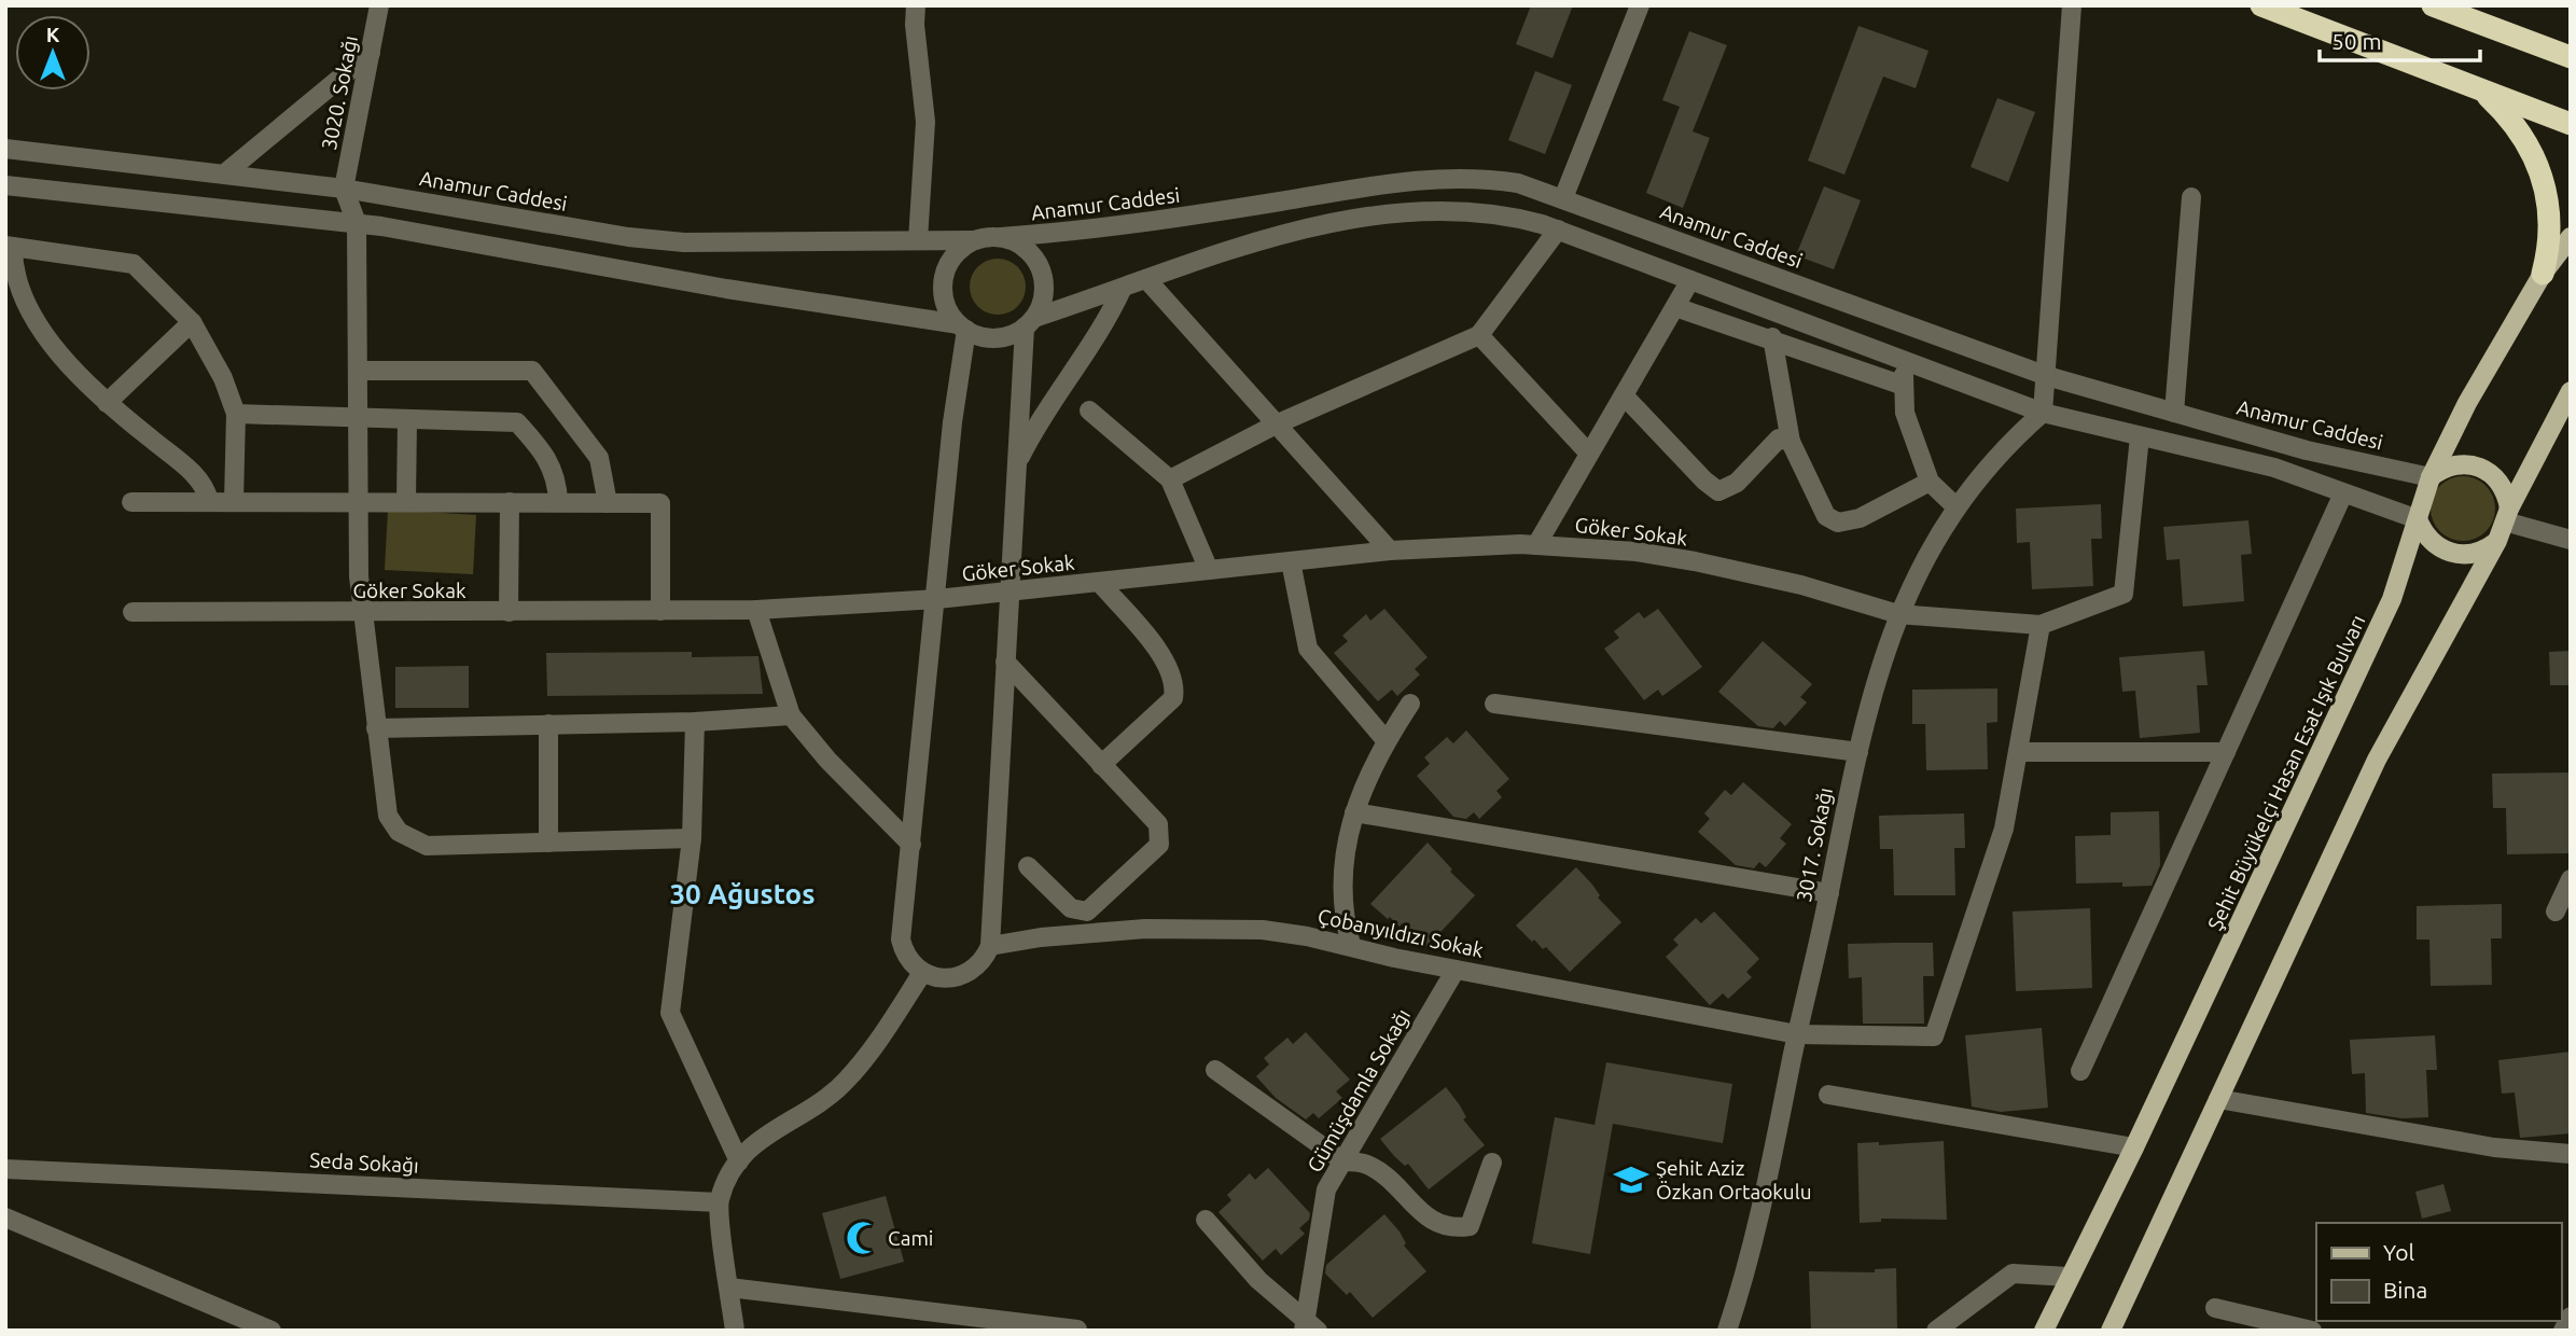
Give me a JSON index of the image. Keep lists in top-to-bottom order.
{
  "streets": {
    "main road": ["Şehit Büyükelçi Hasan Esat Işık Bulvarı"],
    "street": [
      "3020. Sokağı",
      "Anamur Caddesi",
      "Göker Sokak",
      "3017. Sokağı",
      "Çobanyıldızı Sokak",
      "Gümüşdamla Sokağı",
      "Seda Sokağı"
    ]
  },
  "crossings": [
    ["3020. Sokağı", "Anamur Caddesi"],
    ["Anamur Caddesi", "Şehit Büyükelçi Hasan Esat Işık Bulvarı"],
    ["Göker Sokak", "3017. Sokağı"],
    ["3017. Sokağı", "Çobanyıldızı Sokak"],
    ["Çobanyıldızı Sokak", "Gümüşdamla Sokağı"]
  ],
  "districts": ["30 Ağustos"],
  "places": {
    "school or university": ["Şehit Aziz Özkan Ortaokulu"],
    "mosque": ["Cami"]
  },
  "legend": ["Yol", "Bina"],
  "scale_bar": "50 m",
  "north": "top"
}
